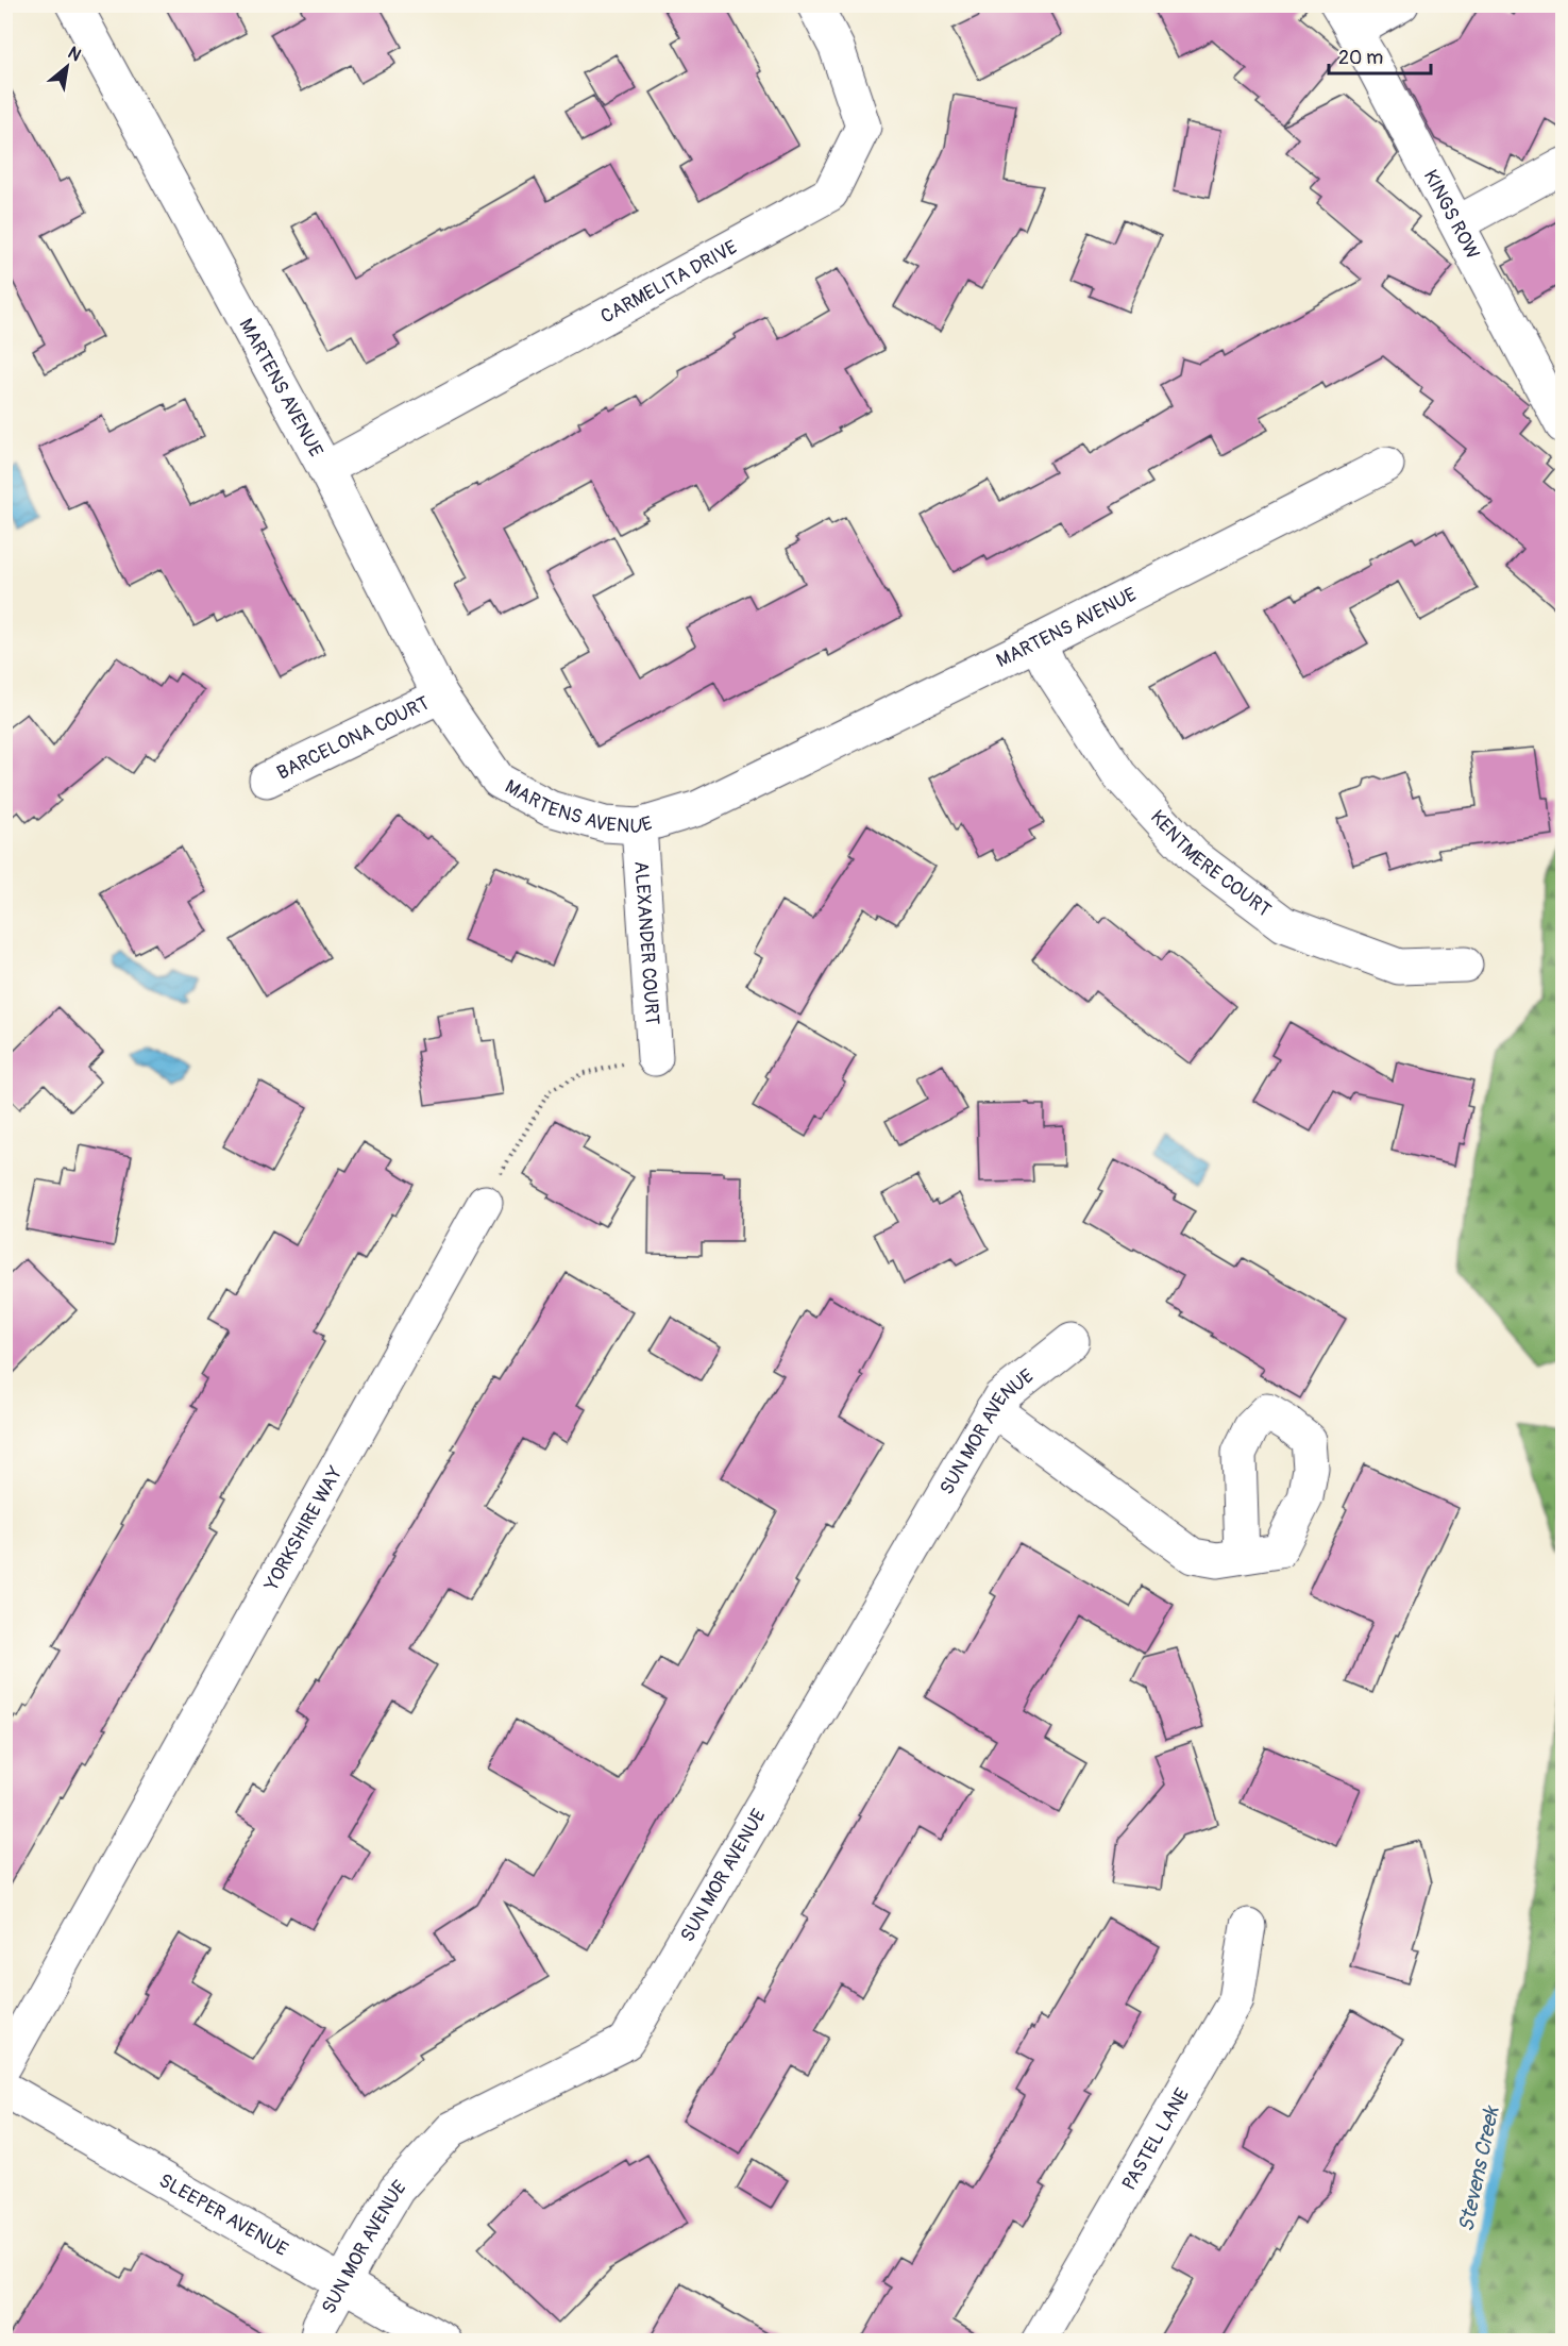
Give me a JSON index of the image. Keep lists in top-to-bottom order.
{
  "streets": {
    "street": [
      "KINGS ROW",
      "CARMELITA DRIVE",
      "MARTENS AVENUE",
      "BARCELONA COURT",
      "KENTMERE COURT",
      "ALEXANDER COURT",
      "SUN MOR AVENUE",
      "YORKSHIRE WAY",
      "PASTEL LANE",
      "SLEEPER AVENUE"
    ]
  },
  "crossings": [
    ["CARMELITA DRIVE", "MARTENS AVENUE"],
    ["MARTENS AVENUE", "BARCELONA COURT"],
    ["MARTENS AVENUE", "KENTMERE COURT"],
    ["MARTENS AVENUE", "ALEXANDER COURT"],
    ["SUN MOR AVENUE", "SLEEPER AVENUE"]
  ],
  "water": ["Stevens Creek"],
  "scale_bar": "20 m",
  "north": "top right"
}
